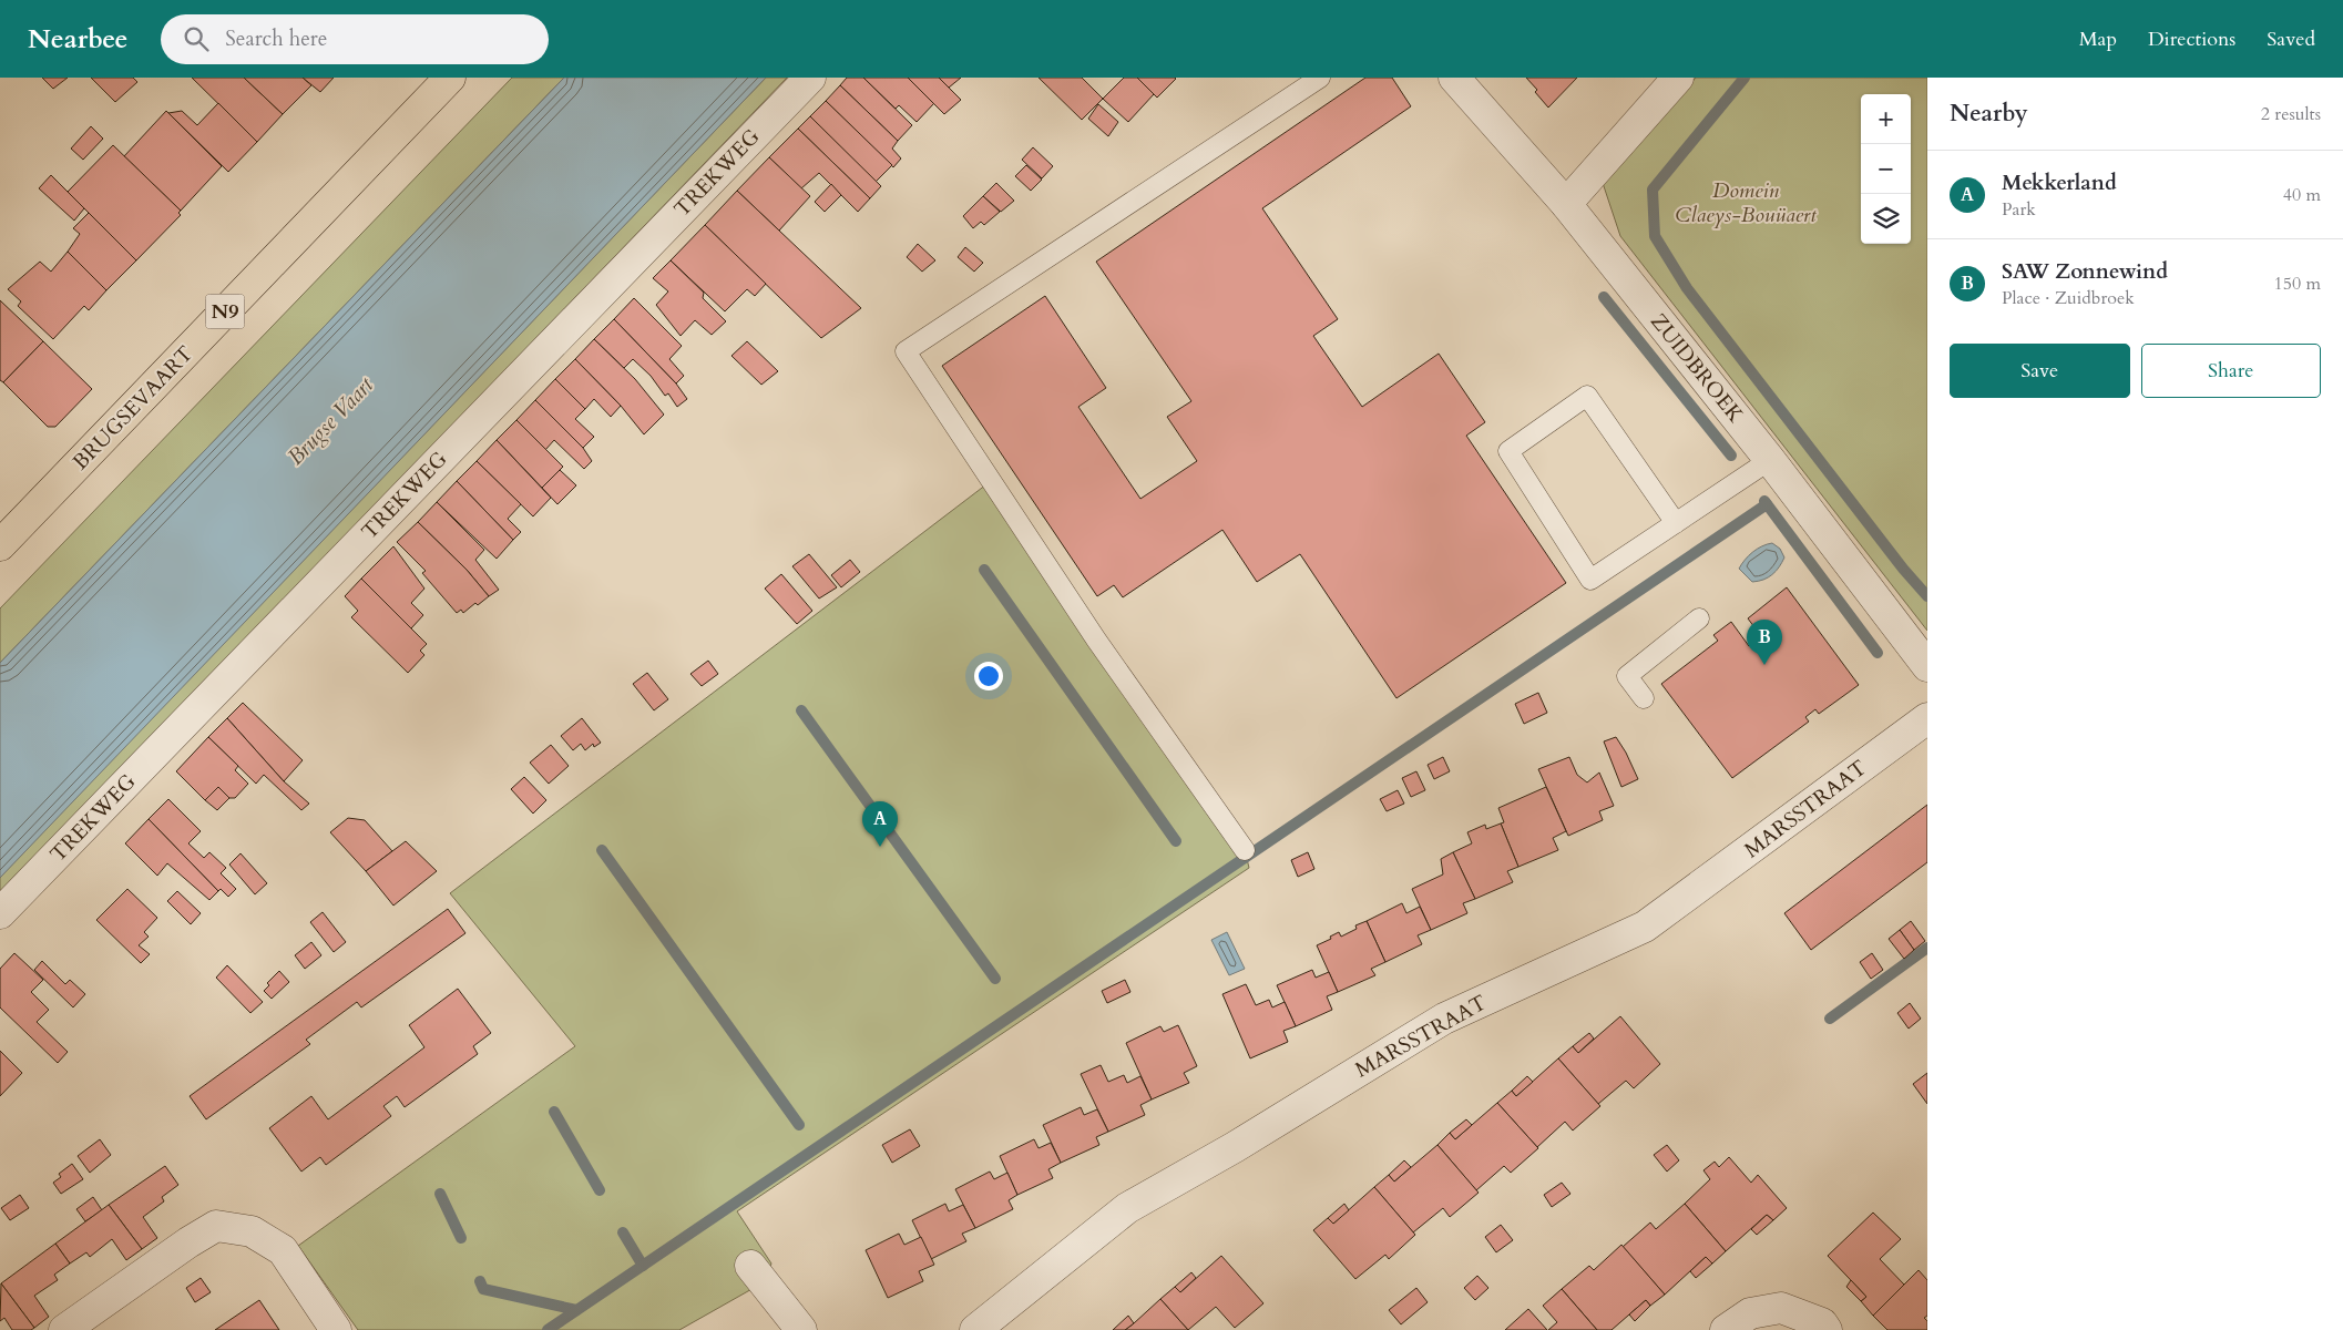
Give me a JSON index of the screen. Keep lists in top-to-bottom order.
{
  "streets": {
    "main road": ["N9", "BRUGSEVAART"],
    "street": ["TREKWEG", "ZUIDBROEK", "MARSSTRAAT"]
  },
  "water": ["Brugse Vaart"],
  "parks": ["Domein Claeys-Bouüaert"],
  "page": {
    "header": "Nearbee",
    "search": "Search here",
    "nav": ["Map", "Directions", "Saved"],
    "heading": ["Nearby", "2 results"],
    "map_buttons": ["+", "−"],
    "list": [
      {
        "mark": "A",
        "name": "Mekkerland",
        "note": "Park",
        "value": "40 m"
      },
      {
        "mark": "B",
        "name": "SAW Zonnewind",
        "note": "Place · Zuidbroek",
        "value": "150 m"
      }
    ],
    "buttons": ["Save", "Share"],
    "pins": ["B", "A"]
  }
}
